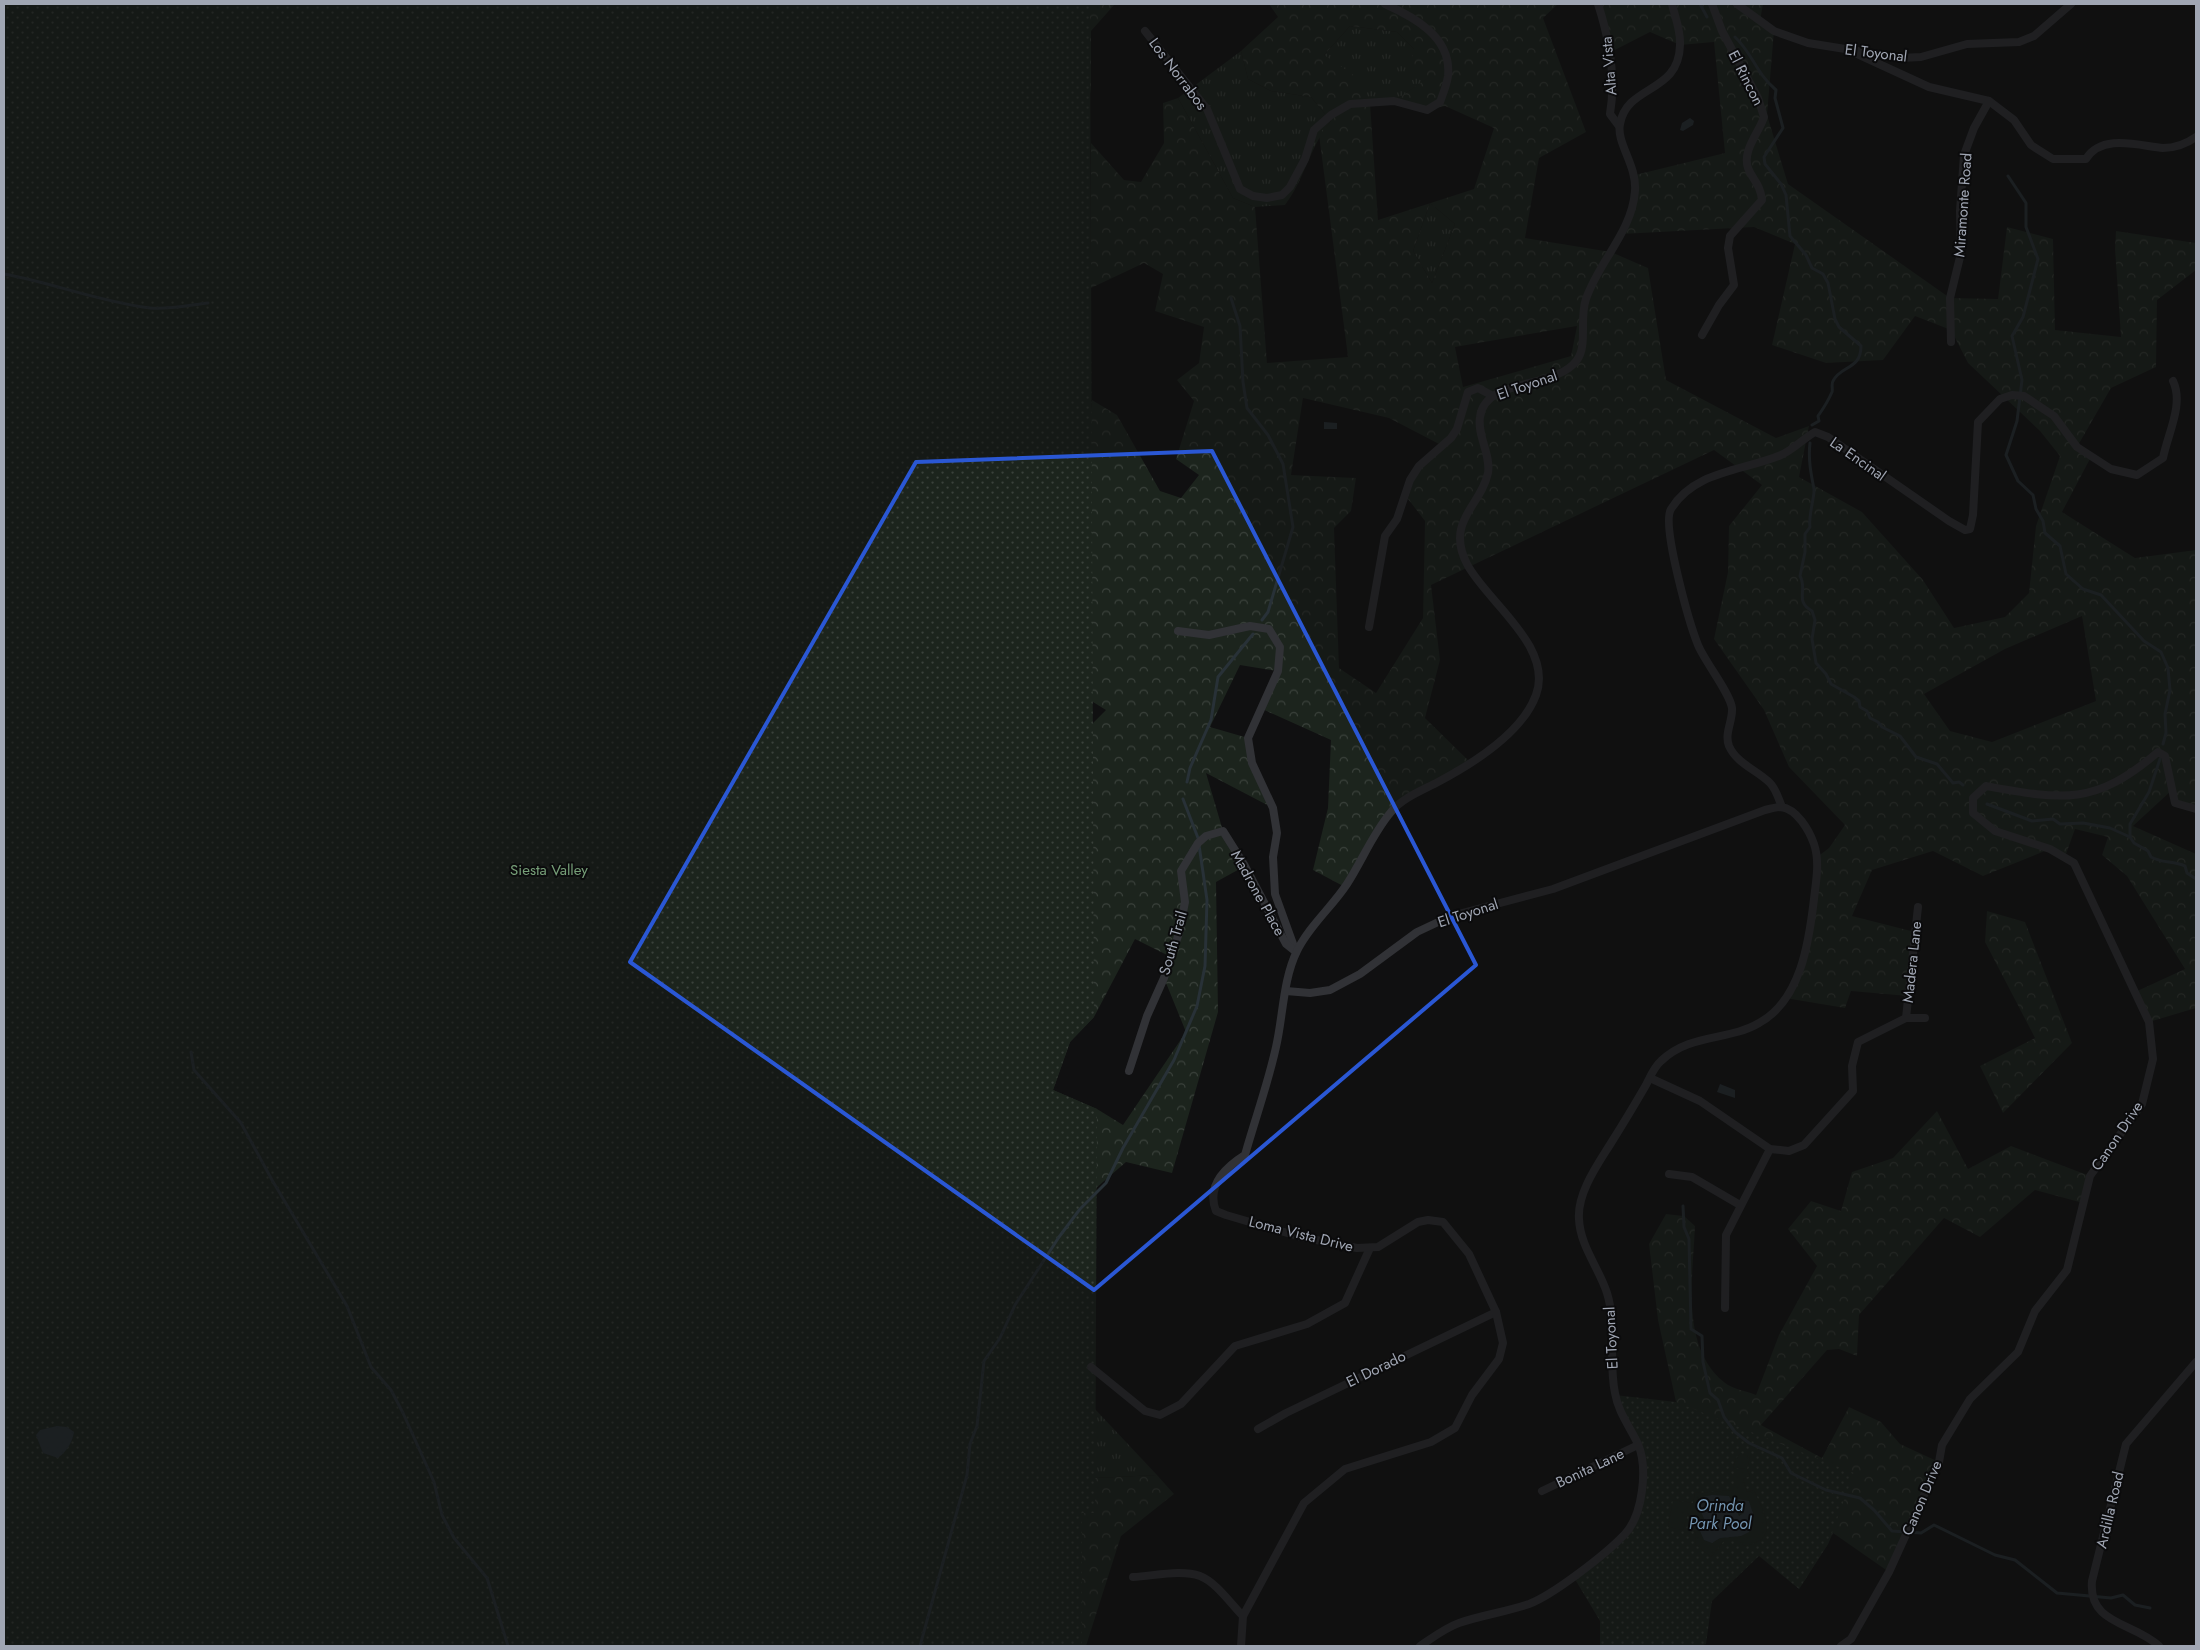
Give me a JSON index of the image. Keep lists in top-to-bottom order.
{
  "streets": {
    "street": [
      "El Toyonal",
      "Alta Vista",
      "Los Norrabos",
      "El Rincon",
      "Miramonte Road",
      "La Encinal",
      "Madrone Place",
      "South Trail",
      "Madera Lane",
      "Canon Drive",
      "Loma Vista Drive",
      "El Dorado",
      "Bonita Lane",
      "Ardilla Road"
    ]
  },
  "crossings": [
    ["El Toyonal", "Alta Vista"],
    ["El Toyonal", "La Encinal"],
    ["El Toyonal", "Madrone Place"],
    ["El Toyonal", "Loma Vista Drive"],
    ["El Toyonal", "Bonita Lane"],
    ["Madrone Place", "South Trail"],
    ["Loma Vista Drive", "El Dorado"]
  ],
  "water": ["Orinda Park Pool"],
  "parks": ["Siesta Valley"]
}
